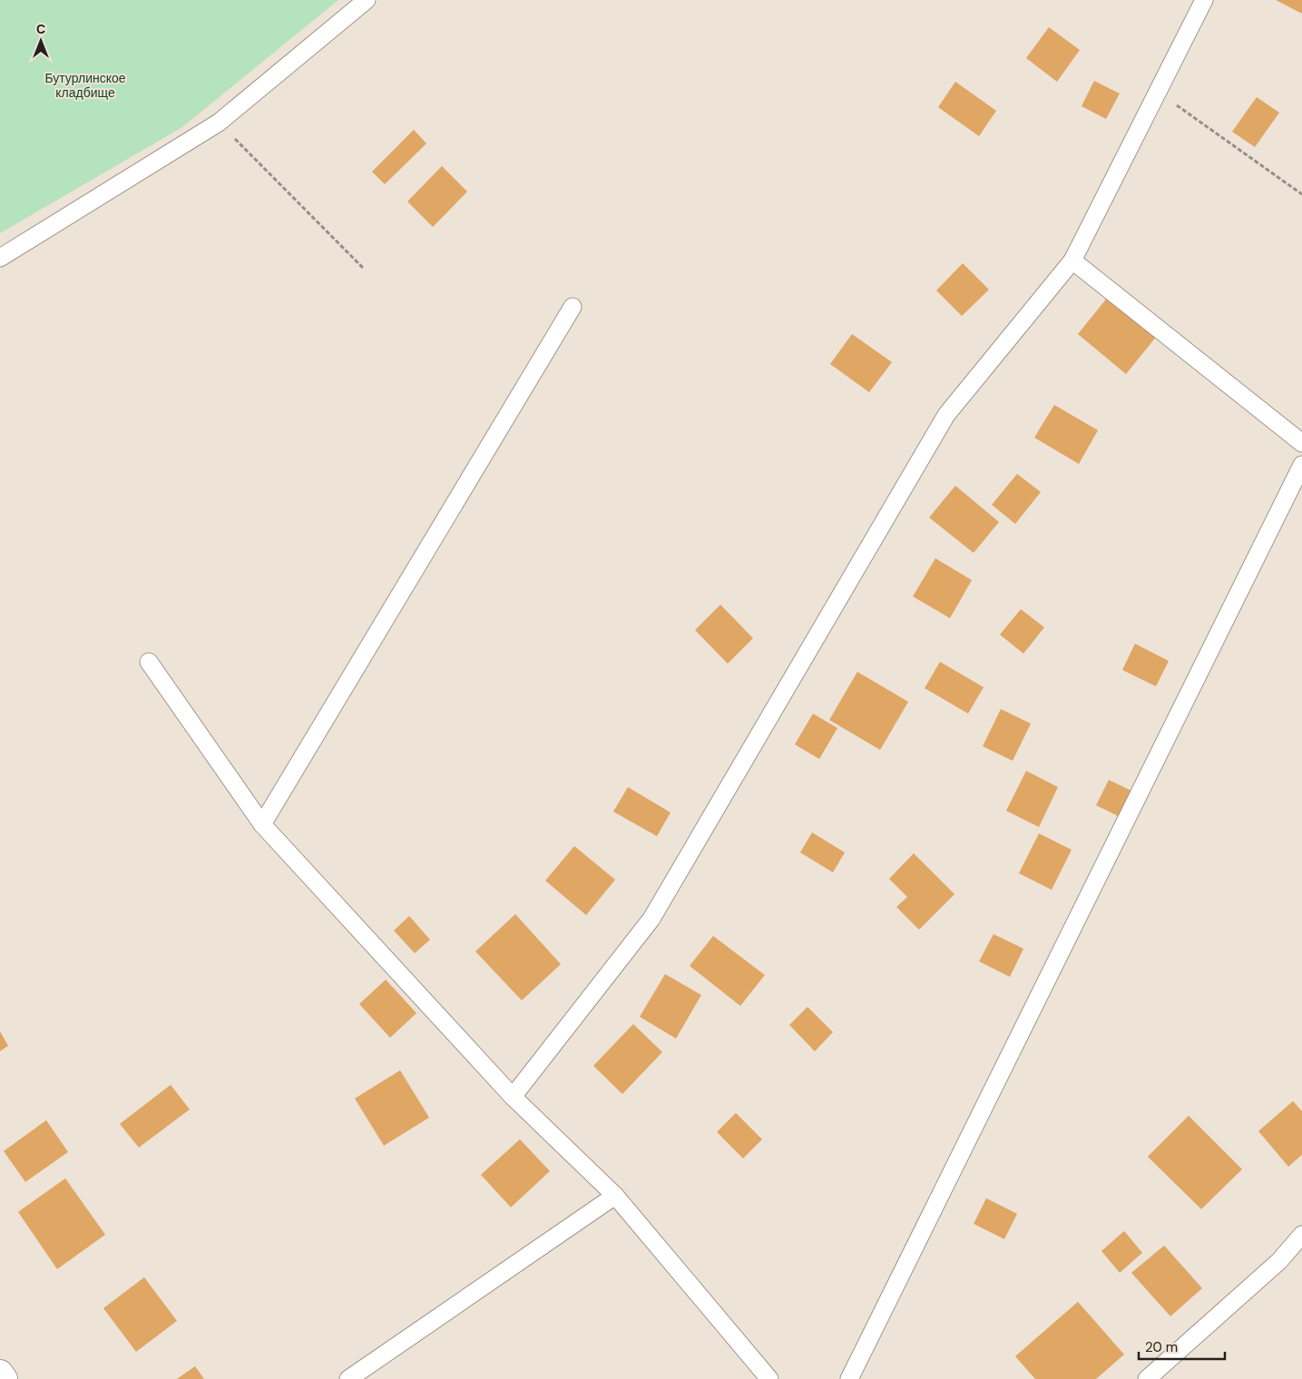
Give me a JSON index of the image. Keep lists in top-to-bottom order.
{
  "parks": ["Бутурлинское кладбище"],
  "scale_bar": "20 m",
  "north": "top"
}
